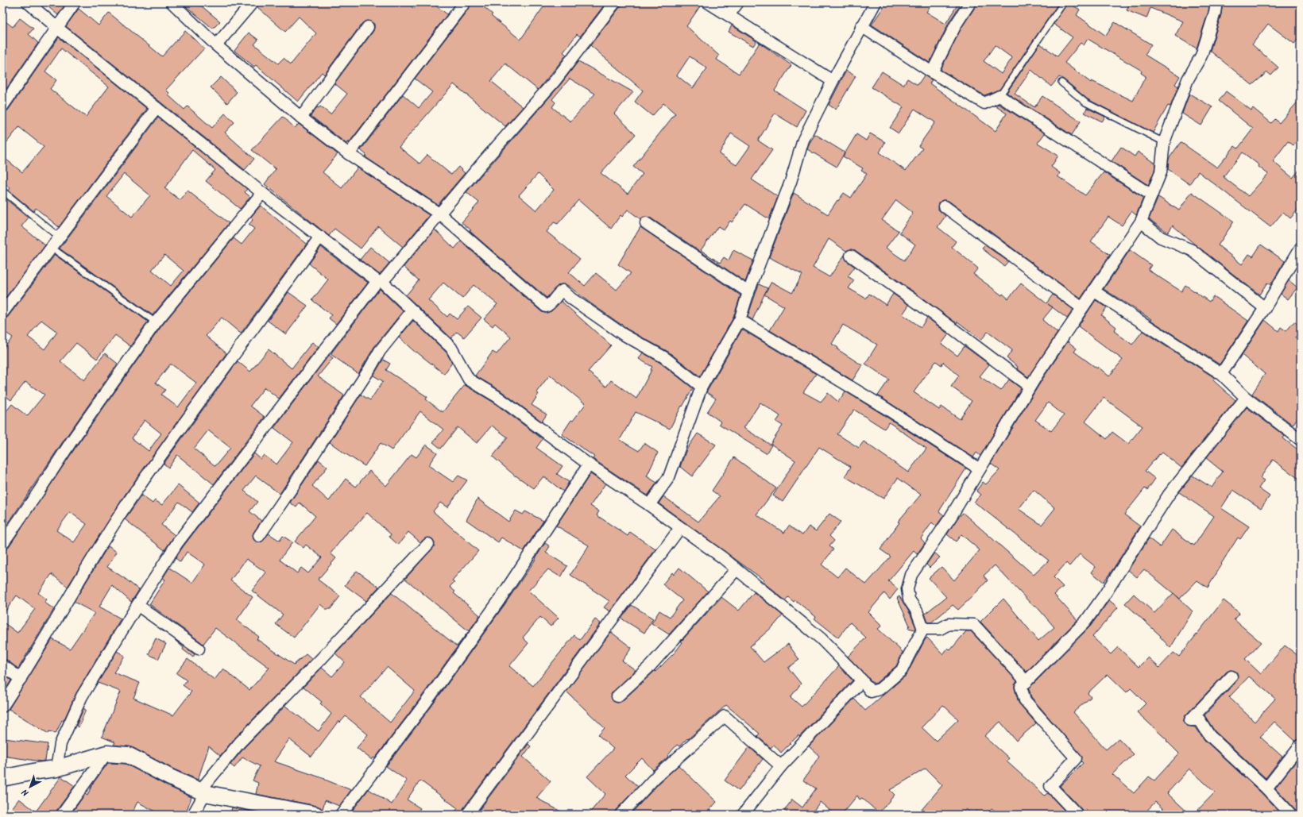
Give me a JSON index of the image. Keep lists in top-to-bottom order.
{
  "north": "bottom left"
}
